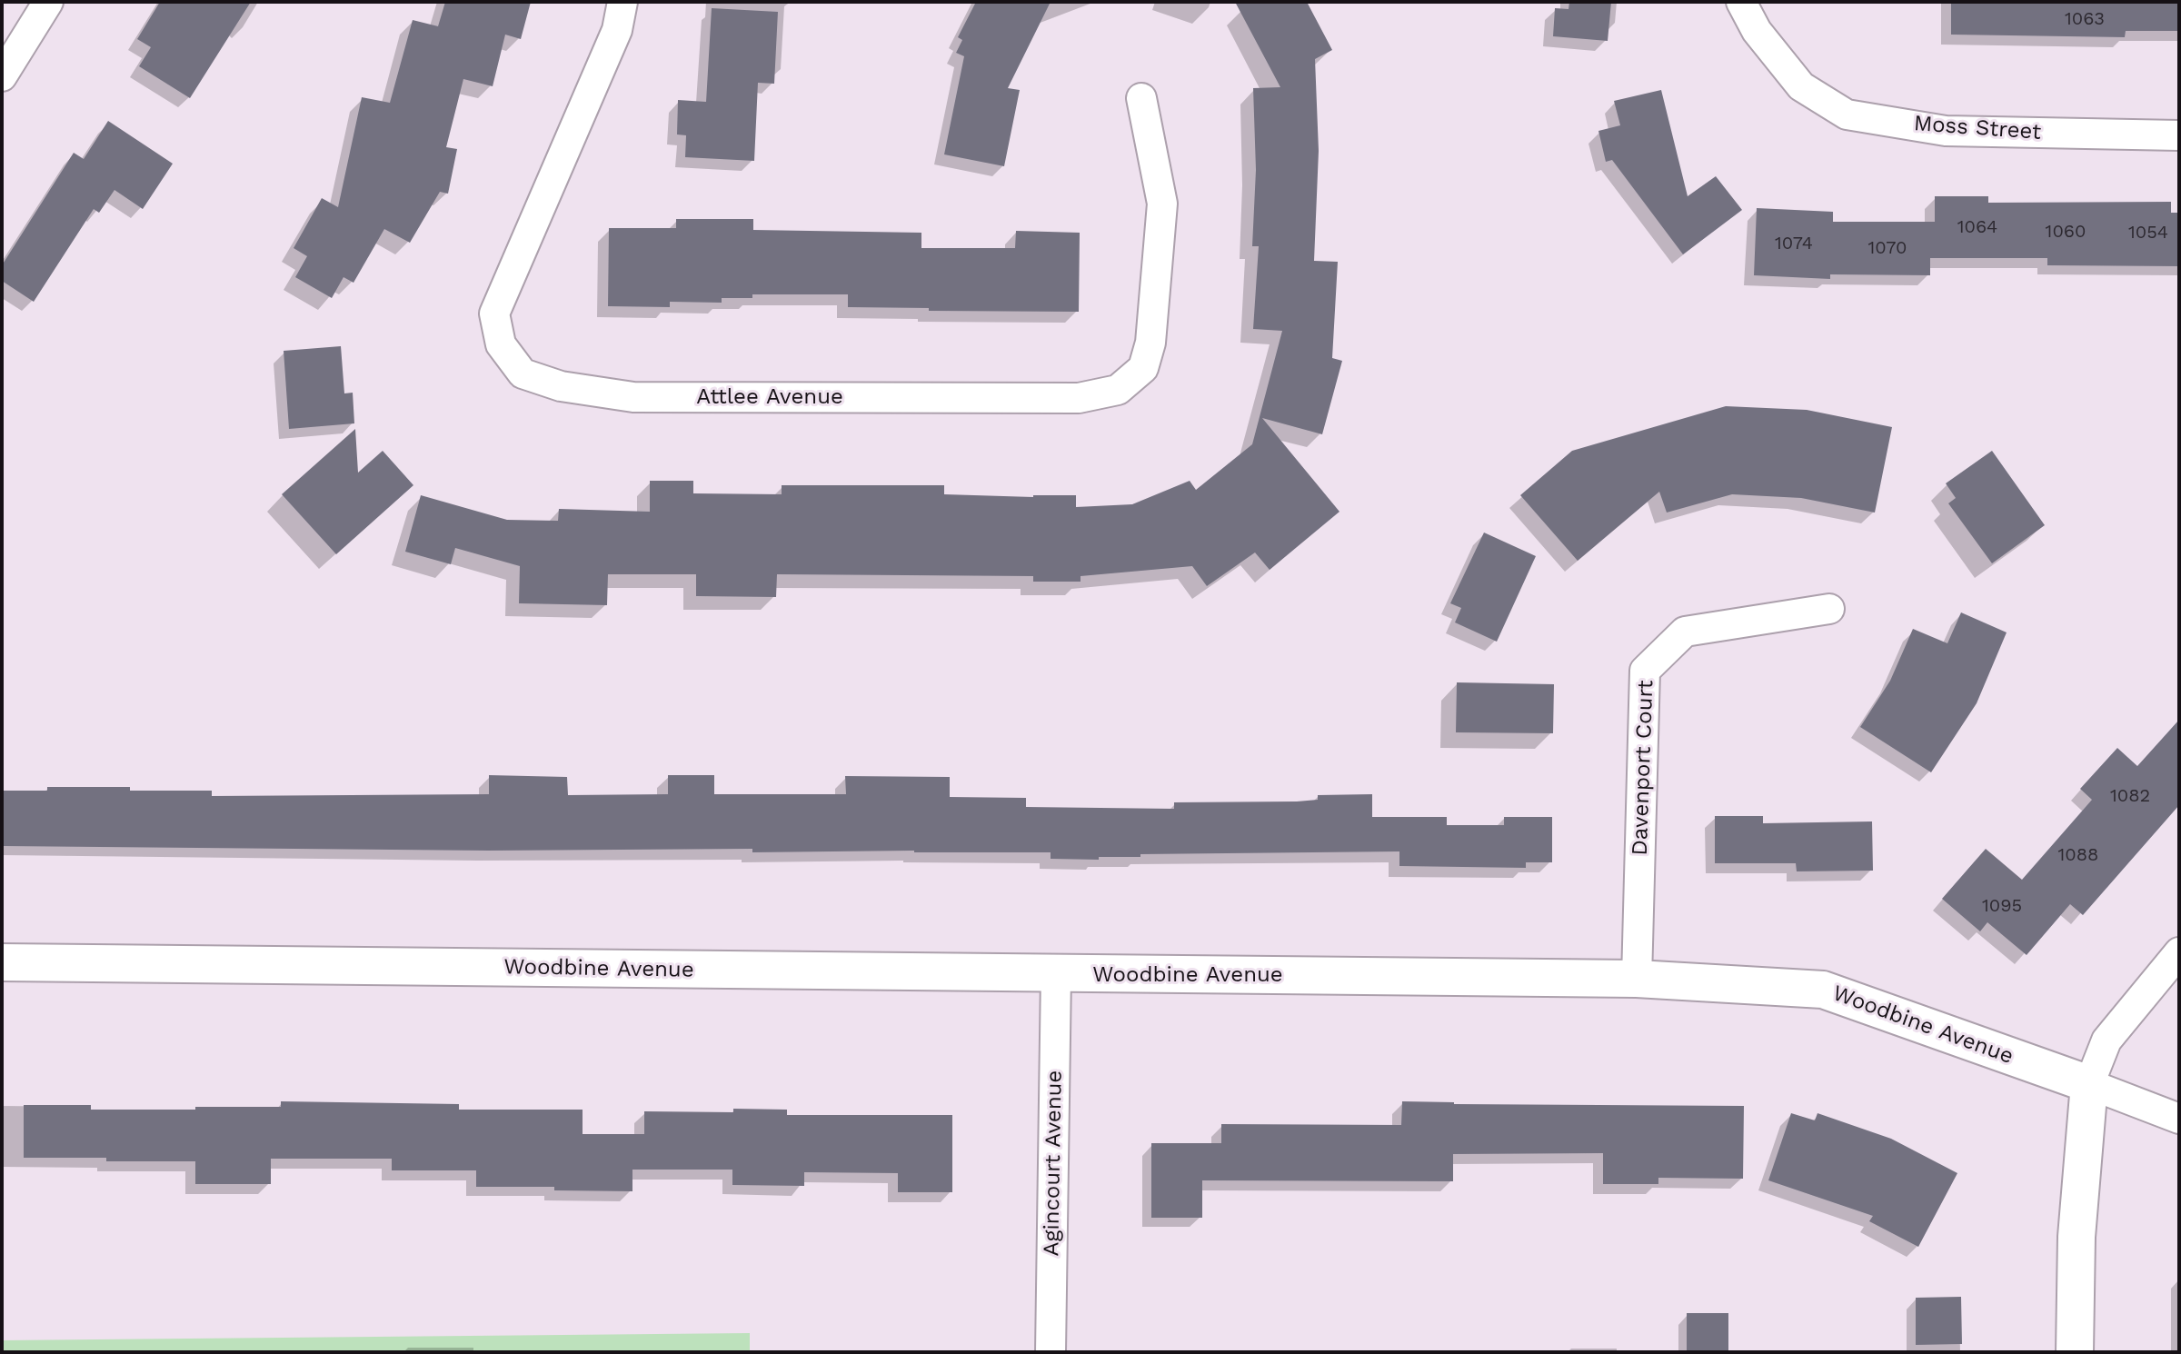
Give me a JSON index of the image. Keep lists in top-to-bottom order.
{
  "streets": {
    "street": [
      "Moss Street",
      "Attlee Avenue",
      "Davenport Court",
      "Woodbine Avenue",
      "Agincourt Avenue"
    ]
  },
  "crossings": [
    ["Davenport Court", "Woodbine Avenue"],
    ["Woodbine Avenue", "Agincourt Avenue"]
  ],
  "house_numbers": [
    "1063",
    "1064",
    "1060",
    "1054",
    "1074",
    "1070",
    "1082",
    "1088",
    "1095"
  ]
}
